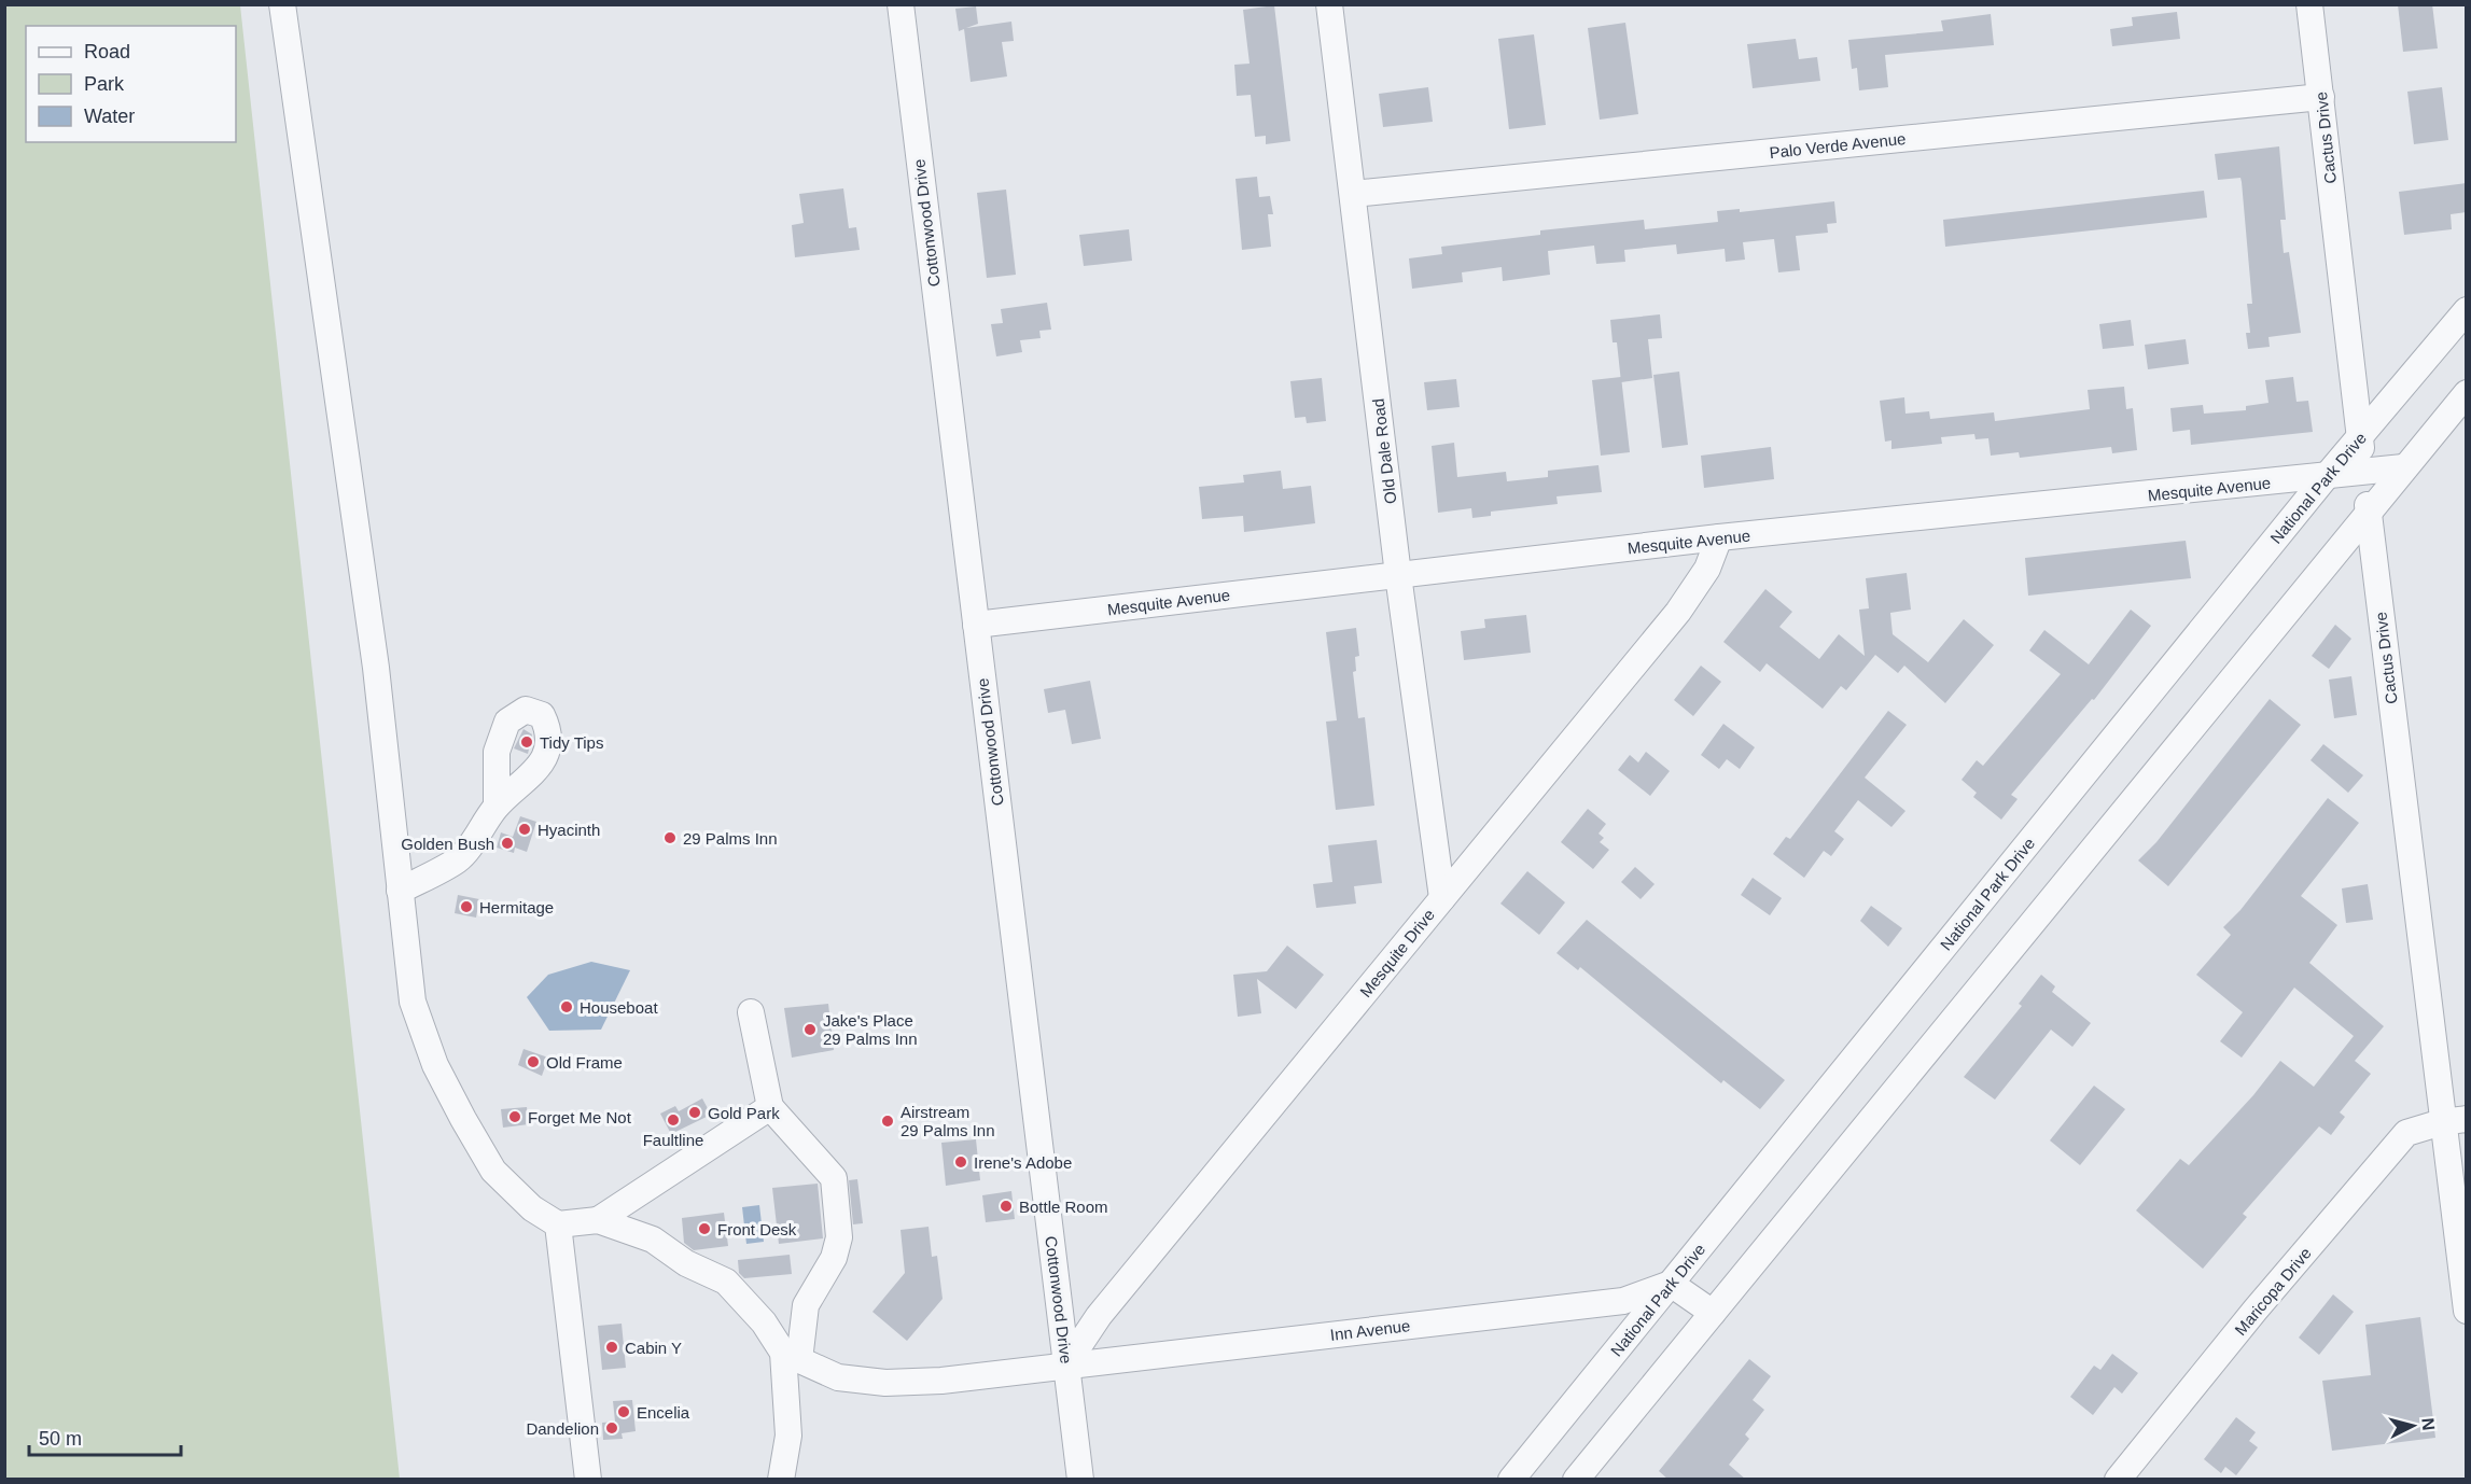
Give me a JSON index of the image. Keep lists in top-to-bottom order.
{
  "streets": {
    "street": [
      "Cactus Drive",
      "Palo Verde Avenue",
      "Cottonwood Drive",
      "Old Dale Road",
      "National Park Drive",
      "Mesquite Avenue",
      "Mesquite Drive",
      "Maricopa Drive",
      "Inn Avenue"
    ]
  },
  "crossings": [
    ["Cactus Drive", "Palo Verde Avenue"],
    ["Cactus Drive", "National Park Drive"],
    ["Cactus Drive", "Mesquite Avenue"],
    ["Cactus Drive", "Maricopa Drive"],
    ["Palo Verde Avenue", "Old Dale Road"],
    ["Cottonwood Drive", "Mesquite Avenue"],
    ["Cottonwood Drive", "Mesquite Drive"],
    ["Cottonwood Drive", "Inn Avenue"],
    ["Old Dale Road", "Mesquite Avenue"],
    ["Old Dale Road", "Mesquite Drive"],
    ["National Park Drive", "Mesquite Avenue"],
    ["National Park Drive", "Inn Avenue"],
    ["Mesquite Avenue", "Mesquite Drive"],
    ["Mesquite Drive", "Inn Avenue"]
  ],
  "places": [
    "Tidy Tips",
    "Hyacinth",
    "29 Palms Inn",
    "Golden Bush",
    "Hermitage",
    "Houseboat",
    "Jake's Place 29 Palms Inn",
    "Old Frame",
    "Gold Park",
    "Forget Me Not",
    "Faultline",
    "Airstream 29 Palms Inn",
    "Irene's Adobe",
    "Bottle Room",
    "Front Desk",
    "Cabin Y",
    "Encelia",
    "Dandelion"
  ],
  "legend": ["Road", "Park", "Water"],
  "scale_bar": "50 m",
  "north": "right"
}
